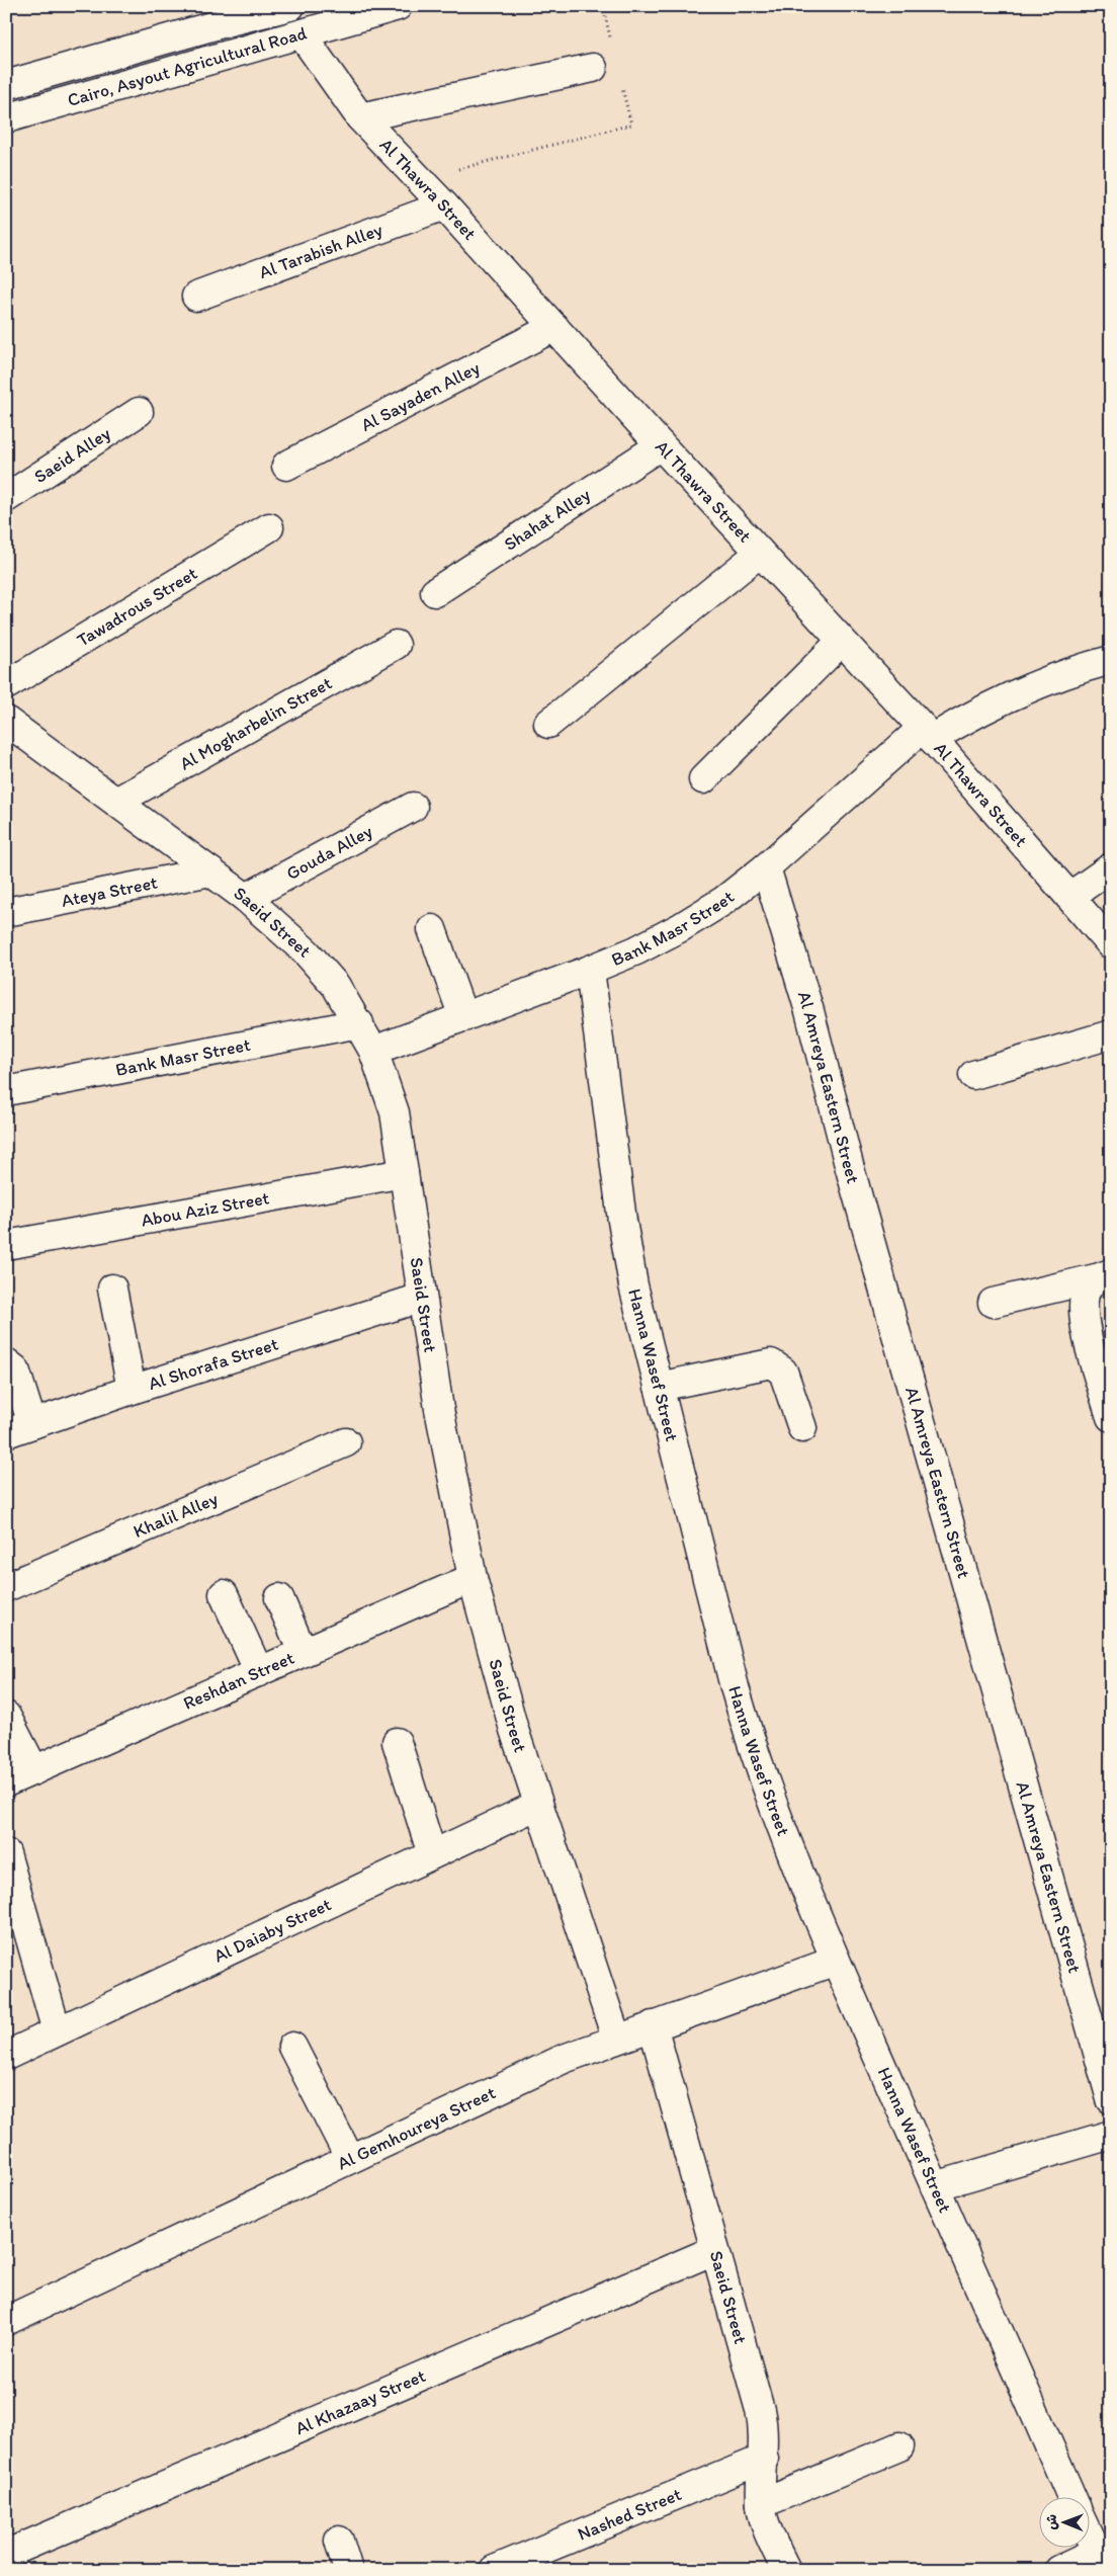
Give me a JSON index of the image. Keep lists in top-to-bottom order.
{
  "streets": {
    "main road": [
      "Cairo, Asyout Agricultural Road",
      "Al Thawra Street",
      "Al Tarabish Alley",
      "Al Sayaden Alley",
      "Saeid Alley",
      "Shahat Alley",
      "Tawadrous Street",
      "Al Mogharbelin Street",
      "Gouda Alley",
      "Ateya Street",
      "Saeid Street",
      "Bank Masr Street",
      "Al Amreya Eastern Street",
      "Abou Aziz Street",
      "Al Shorafa Street",
      "Hanna Wasef Street",
      "Khalil Alley",
      "Reshdan Street",
      "Al Daiaby Street",
      "Al Gemhoureya Street",
      "Al Khazaay Street",
      "Nashed Street"
    ]
  },
  "crossings": [
    ["Cairo, Asyout Agricultural Road", "Al Thawra Street"],
    ["Al Thawra Street", "Al Tarabish Alley"],
    ["Al Thawra Street", "Al Sayaden Alley"],
    ["Al Thawra Street", "Shahat Alley"],
    ["Al Thawra Street", "Bank Masr Street"],
    ["Al Mogharbelin Street", "Saeid Street"],
    ["Gouda Alley", "Saeid Street"],
    ["Ateya Street", "Saeid Street"],
    ["Saeid Street", "Bank Masr Street"],
    ["Saeid Street", "Abou Aziz Street"],
    ["Saeid Street", "Al Shorafa Street"],
    ["Saeid Street", "Reshdan Street"],
    ["Saeid Street", "Al Daiaby Street"],
    ["Saeid Street", "Al Gemhoureya Street"],
    ["Saeid Street", "Al Khazaay Street"],
    ["Saeid Street", "Nashed Street"],
    ["Bank Masr Street", "Al Amreya Eastern Street"],
    ["Bank Masr Street", "Hanna Wasef Street"],
    ["Hanna Wasef Street", "Al Gemhoureya Street"]
  ],
  "north": "left"
}
